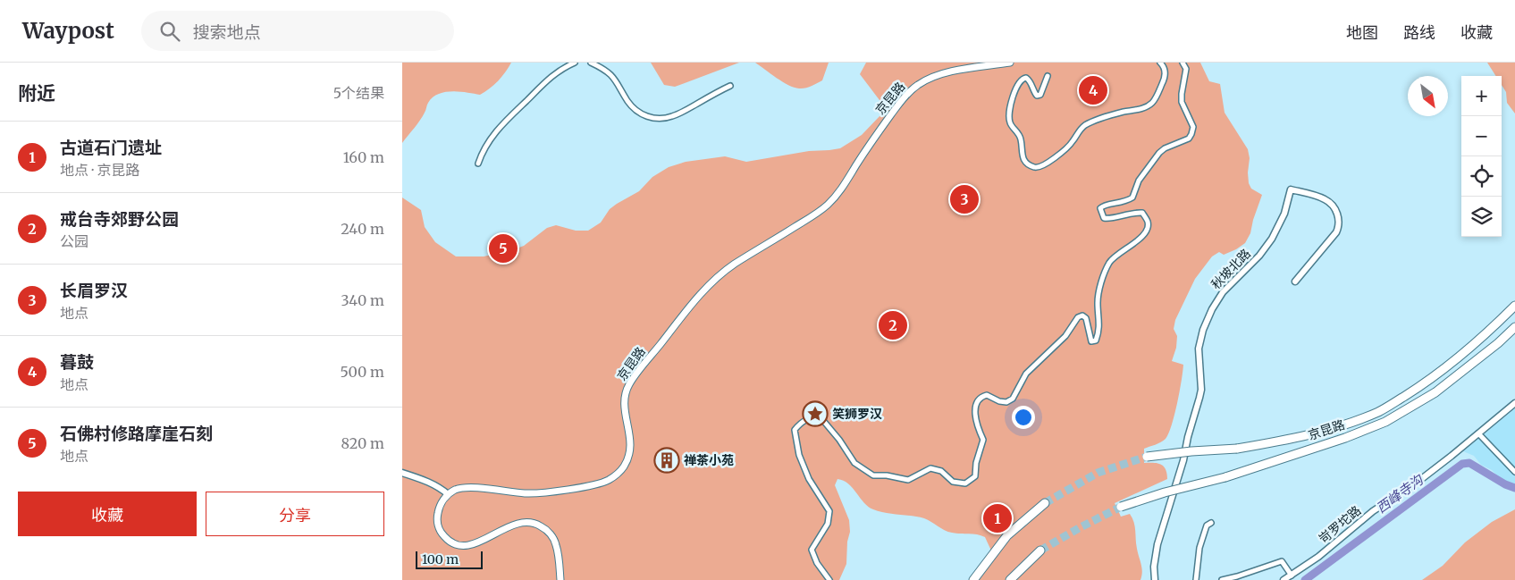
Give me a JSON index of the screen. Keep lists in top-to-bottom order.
{
  "streets": {
    "highway": ["京昆路"],
    "street": ["秋坡北路", "岢罗坨路"]
  },
  "water": ["西峰寺沟"],
  "places": {
    "place": ["笑狮罗汉"],
    "building": ["禅茶小苑"]
  },
  "scale_bar": "100 m",
  "north": "bottom right",
  "page": {
    "header": "Waypost",
    "search": "搜索地点",
    "nav": ["地图", "路线", "收藏"],
    "heading": ["附近", "5个结果"],
    "pins": [
      "4",
      "3",
      "5",
      "2",
      "1"
    ],
    "map_buttons": ["+", "−"],
    "list": [
      {
        "mark": "1",
        "name": "古道石门遗址",
        "note": "地点 · 京昆路",
        "value": "160 m"
      },
      {
        "mark": "2",
        "name": "戒台寺郊野公园",
        "note": "公园",
        "value": "240 m"
      },
      {
        "mark": "3",
        "name": "长眉罗汉",
        "note": "地点",
        "value": "340 m"
      },
      {
        "mark": "4",
        "name": "暮鼓",
        "note": "地点",
        "value": "500 m"
      },
      {
        "mark": "5",
        "name": "石佛村修路摩崖石刻",
        "note": "地点",
        "value": "820 m"
      }
    ],
    "buttons": ["收藏", "分享"],
    "scale": "100 m"
  }
}
